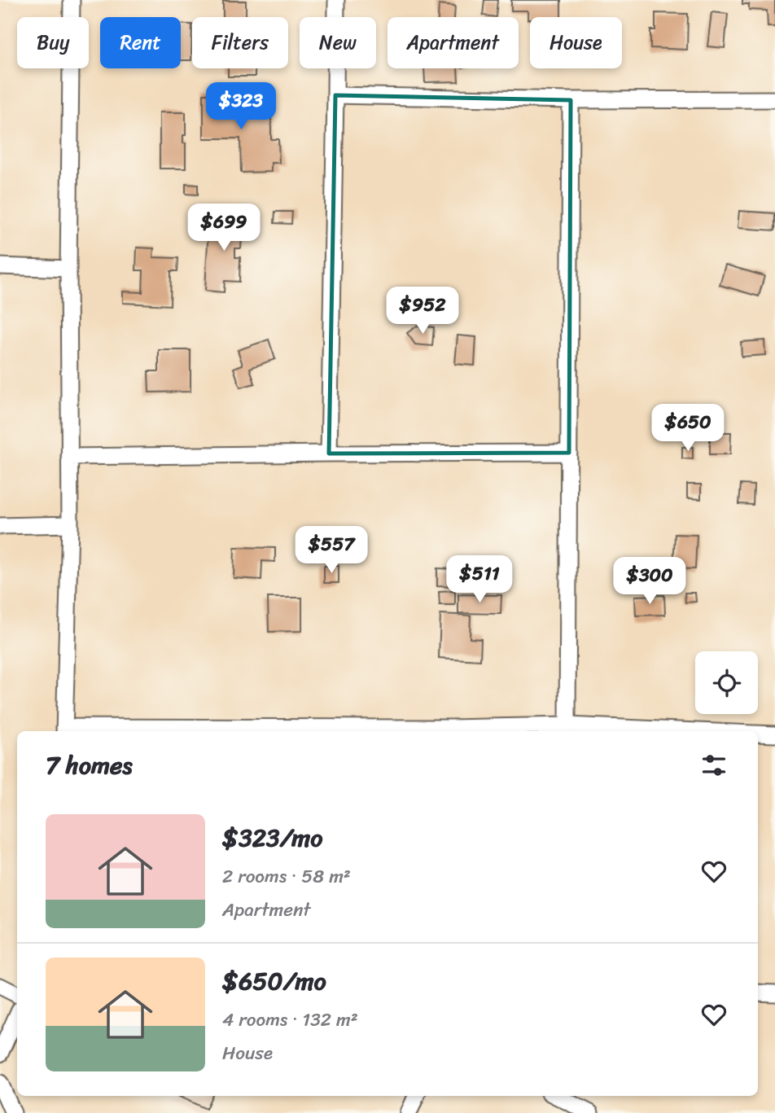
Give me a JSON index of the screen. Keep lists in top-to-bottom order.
{
  "page": {
    "chip": [
      "Buy",
      "Rent",
      "Filters",
      "New",
      "Apartment",
      "House"
    ],
    "price": [
      "$323",
      "$699",
      "$952",
      "$650",
      "$557",
      "$511",
      "$300"
    ],
    "heading": "7 homes",
    "list": [
      {
        "name": "$323/mo",
        "note": "2 rooms · 58 m² · Apartment"
      },
      {
        "name": "$650/mo",
        "note": "4 rooms · 132 m² · House"
      }
    ]
  }
}
